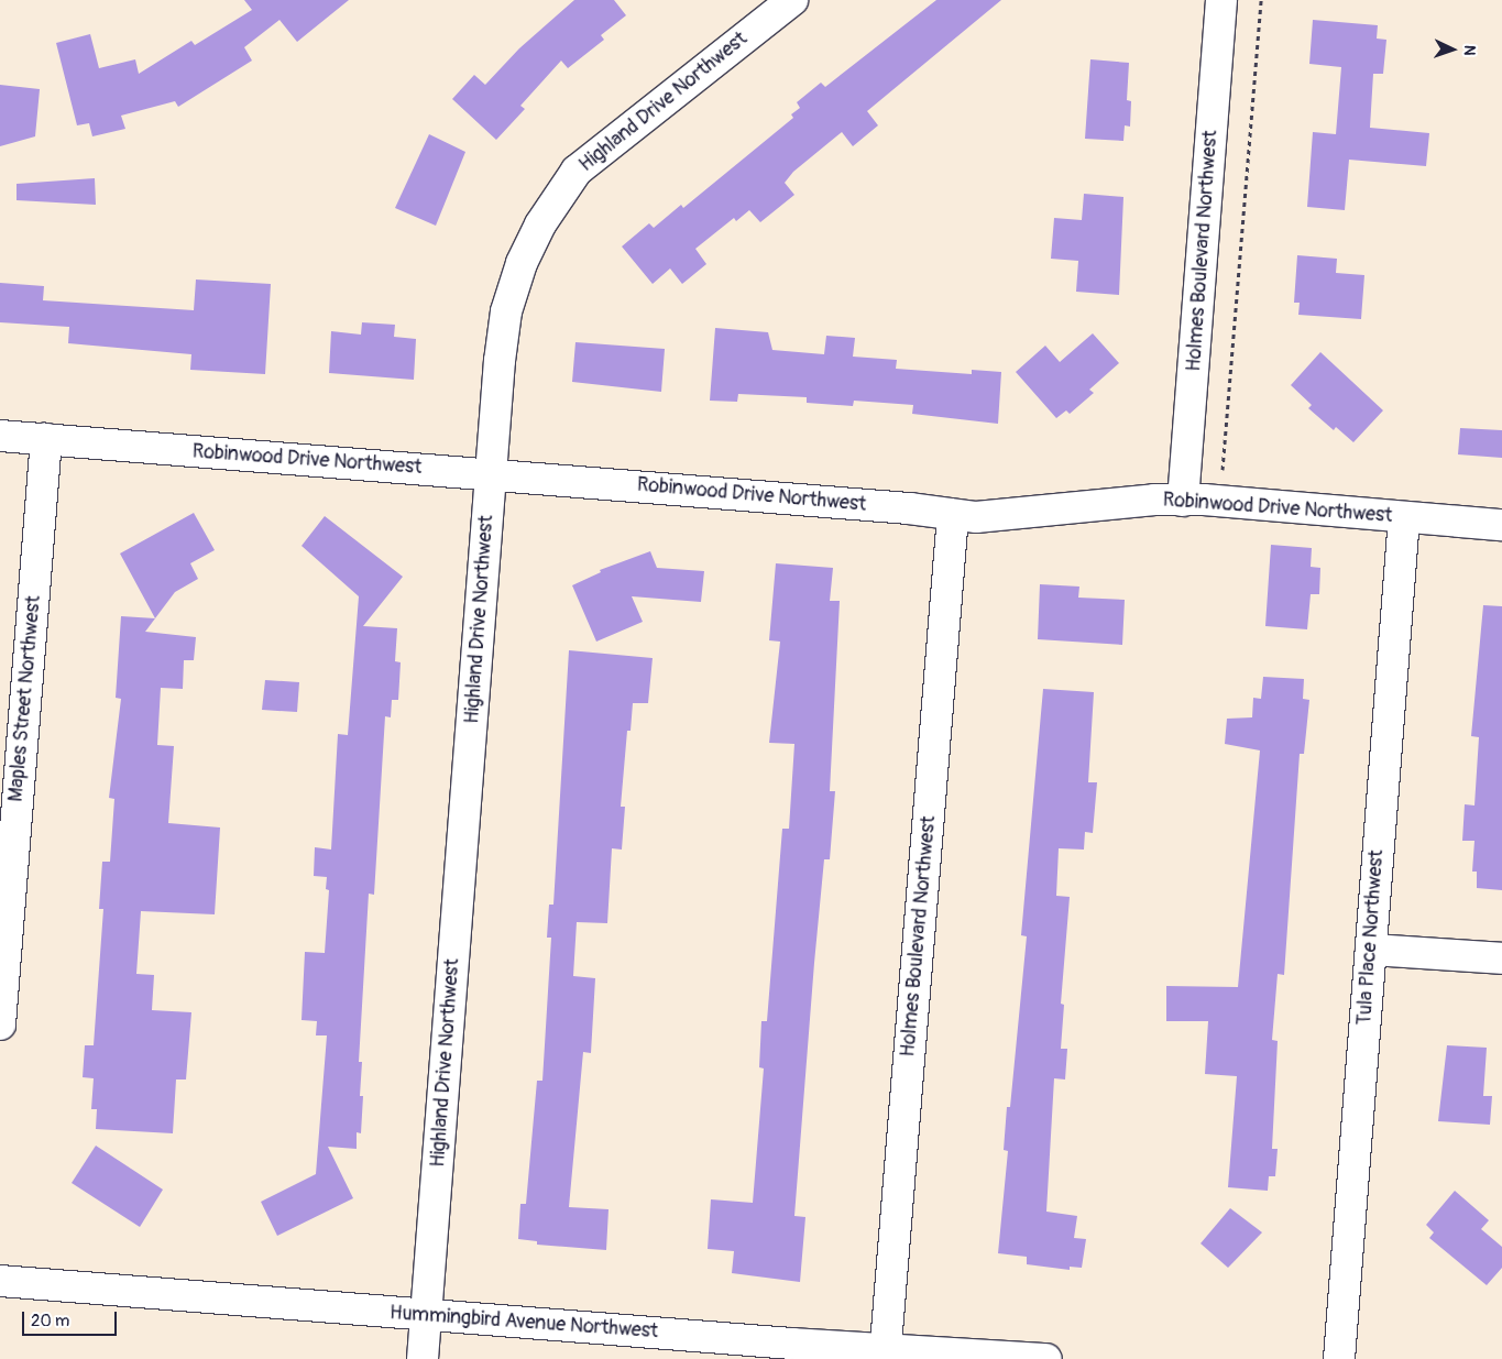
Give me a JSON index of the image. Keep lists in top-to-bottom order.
{
  "streets": {
    "street": [
      "Highland Drive Northwest",
      "Holmes Boulevard Northwest",
      "Robinwood Drive Northwest",
      "Maples Street Northwest",
      "Tula Place Northwest",
      "Hummingbird Avenue Northwest"
    ]
  },
  "crossings": [
    ["Highland Drive Northwest", "Robinwood Drive Northwest"],
    ["Highland Drive Northwest", "Hummingbird Avenue Northwest"],
    ["Holmes Boulevard Northwest", "Robinwood Drive Northwest"],
    ["Holmes Boulevard Northwest", "Hummingbird Avenue Northwest"],
    ["Robinwood Drive Northwest", "Maples Street Northwest"],
    ["Robinwood Drive Northwest", "Tula Place Northwest"]
  ],
  "scale_bar": "20 m",
  "north": "right"
}
